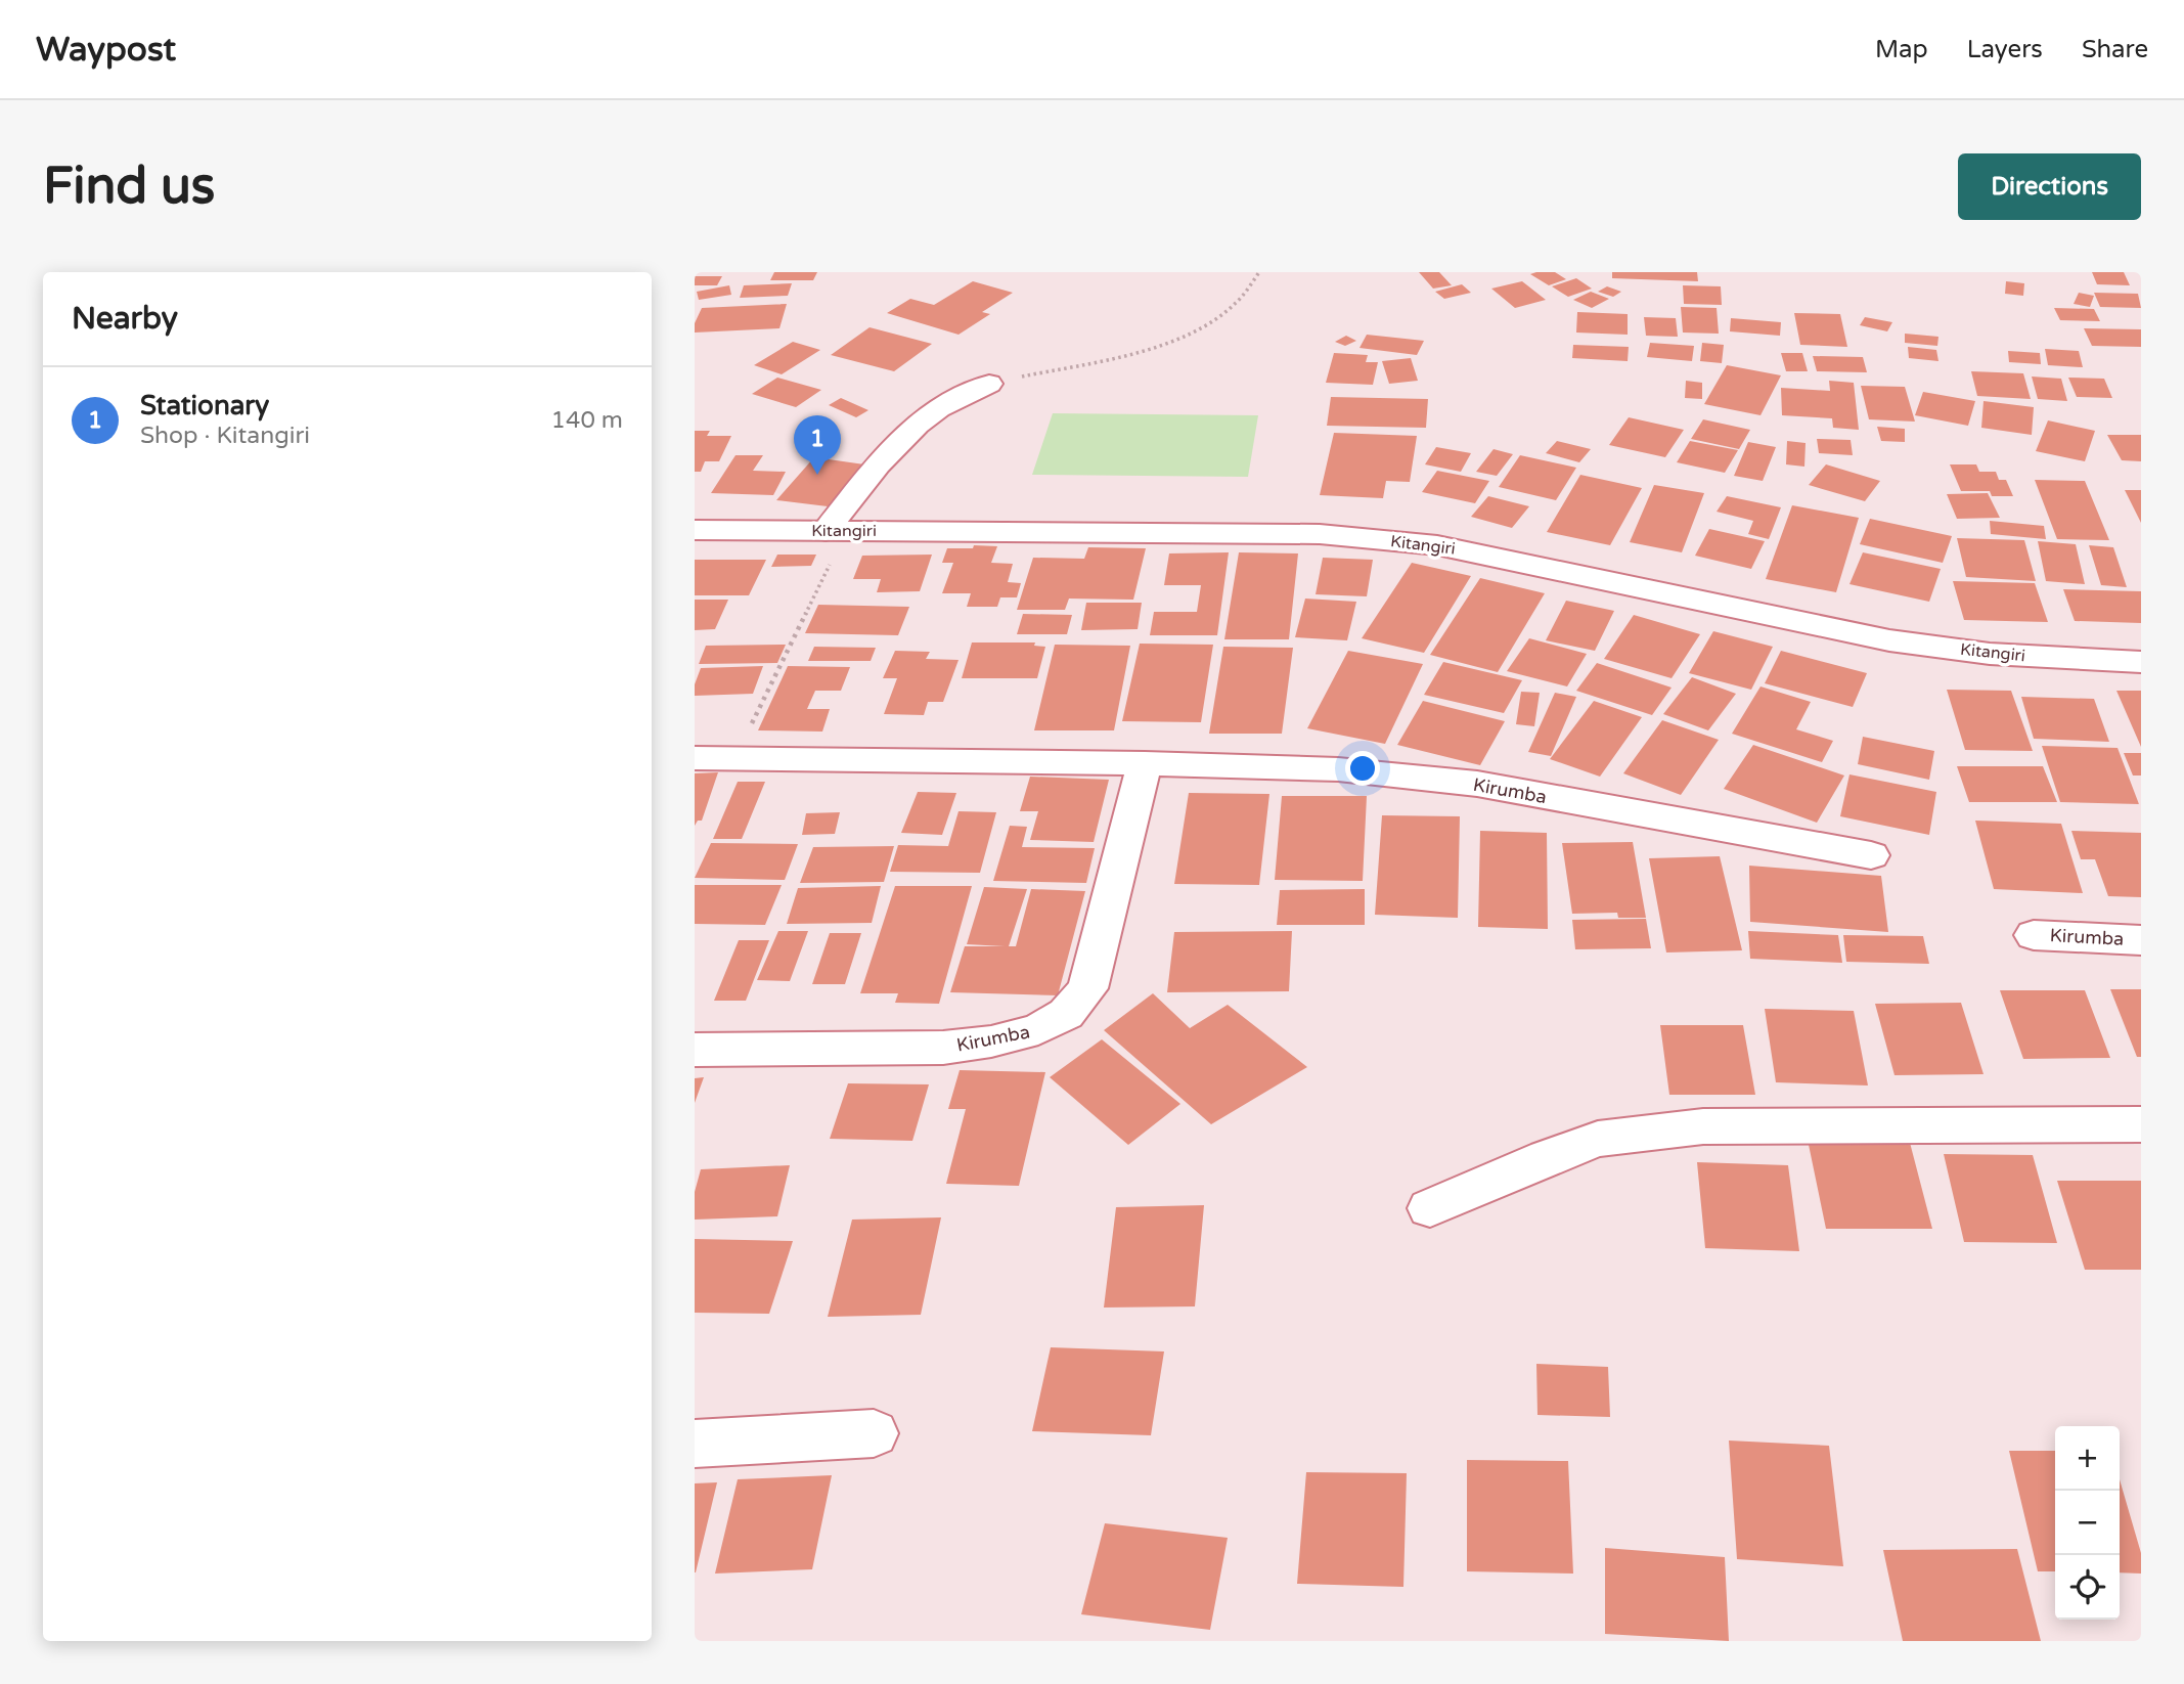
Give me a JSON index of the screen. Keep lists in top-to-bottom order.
{
  "streets": {
    "street": ["Kitangiri", "Kirumba"]
  },
  "page": {
    "header": "Waypost",
    "nav": ["Map", "Layers", "Share"],
    "buttons": "Directions",
    "title": "Find us",
    "heading": "Nearby",
    "list": [
      {
        "mark": "1",
        "name": "Stationary",
        "note": "Shop · Kitangiri",
        "value": "140 m"
      }
    ],
    "pins": "1",
    "map_buttons": ["+", "−"]
  }
}
